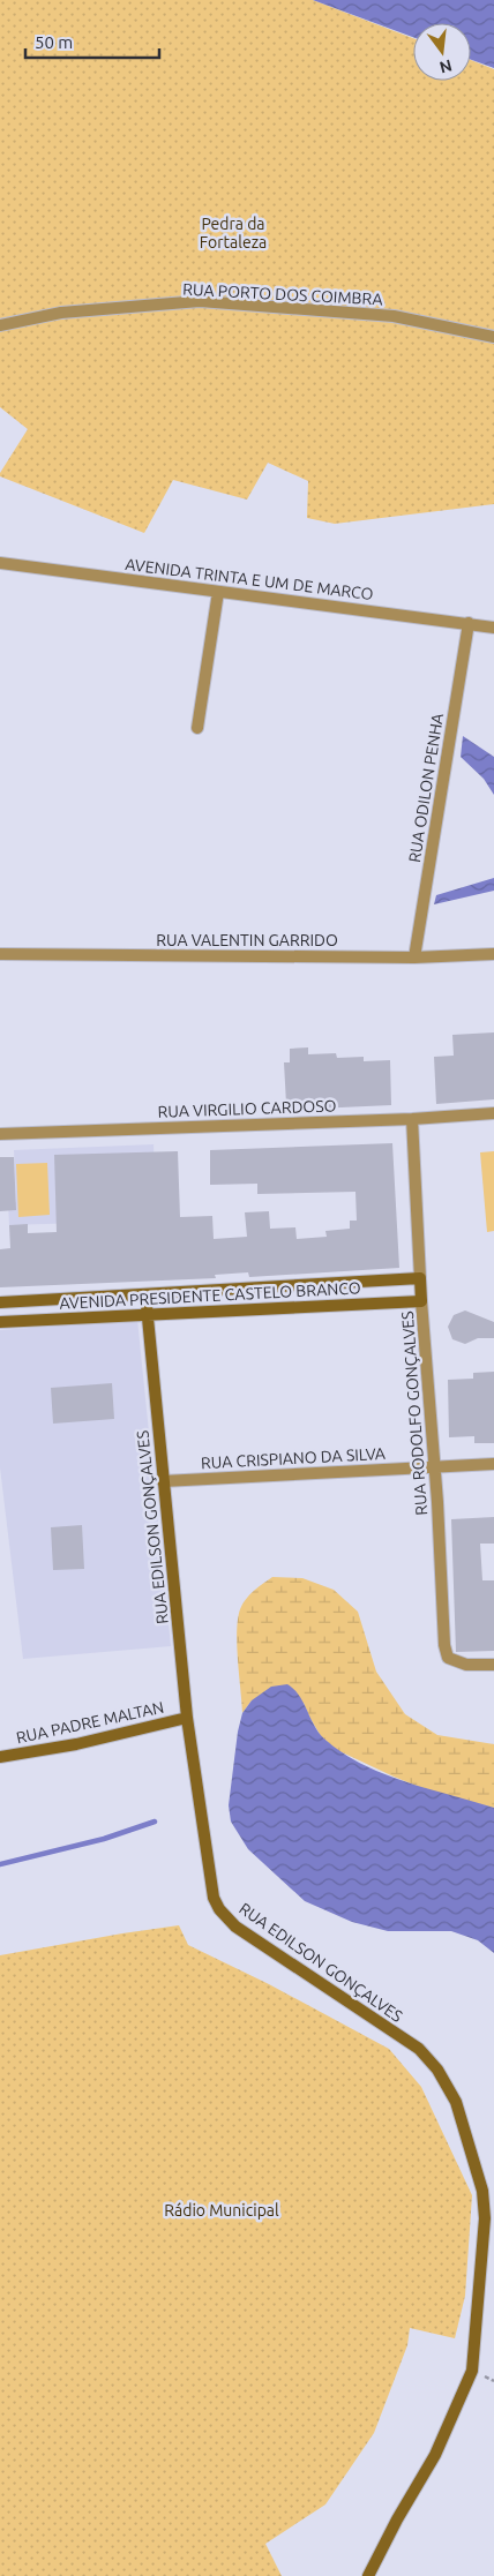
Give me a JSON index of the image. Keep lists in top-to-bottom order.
{
  "streets": {
    "street": [
      "RUA PORTO DOS COIMBRA",
      "AVENIDA TRINTA E UM DE MARCO",
      "RUA ODILON PENHA",
      "RUA VALENTIN GARRIDO",
      "RUA VIRGILIO CARDOSO",
      "AVENIDA PRESIDENTE CASTELO BRANCO",
      "RUA RODOLFO GONÇALVES",
      "RUA CRISPIANO DA SILVA",
      "RUA EDILSON GONÇALVES",
      "RUA PADRE MALTAN"
    ]
  },
  "crossings": [
    ["AVENIDA TRINTA E UM DE MARCO", "RUA ODILON PENHA"],
    ["RUA ODILON PENHA", "RUA VALENTIN GARRIDO"],
    ["RUA VIRGILIO CARDOSO", "RUA RODOLFO GONÇALVES"],
    ["AVENIDA PRESIDENTE CASTELO BRANCO", "RUA RODOLFO GONÇALVES"],
    ["AVENIDA PRESIDENTE CASTELO BRANCO", "RUA EDILSON GONÇALVES"],
    ["RUA RODOLFO GONÇALVES", "RUA CRISPIANO DA SILVA"],
    ["RUA CRISPIANO DA SILVA", "RUA EDILSON GONÇALVES"],
    ["RUA EDILSON GONÇALVES", "RUA PADRE MALTAN"]
  ],
  "parks": ["Pedra da Fortaleza", "Rádio Municipal"],
  "scale_bar": "50 m",
  "north": "bottom"
}
